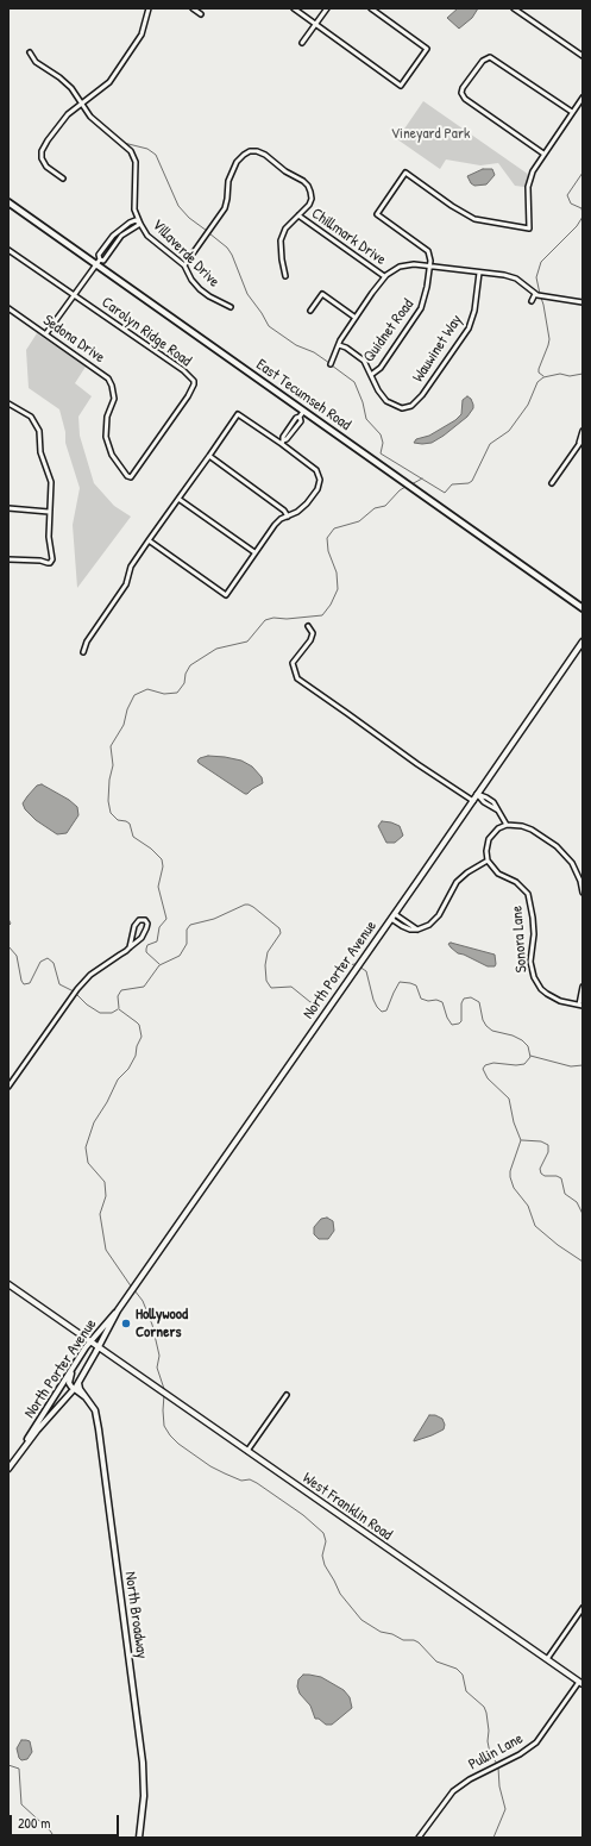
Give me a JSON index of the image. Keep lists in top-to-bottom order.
{
  "streets": {
    "main road": ["East Tecumseh Road"],
    "street": [
      "Chillmark Drive",
      "Villaverde Drive",
      "Quidnet Road",
      "Carolyn Ridge Road",
      "Sedona Drive",
      "Wauwinet Way",
      "Sonora Lane",
      "North Porter Avenue",
      "West Franklin Road",
      "North Broadway",
      "Pullin Lane"
    ]
  },
  "crossings": [
    ["Quidnet Road", "Wauwinet Way"],
    ["Carolyn Ridge Road", "Sedona Drive"],
    ["North Porter Avenue", "West Franklin Road"],
    ["North Porter Avenue", "North Broadway"],
    ["West Franklin Road", "Pullin Lane"]
  ],
  "parks": ["Vineyard Park"],
  "places": ["Hollywood Corners"],
  "scale_bar": "200 m"
}
